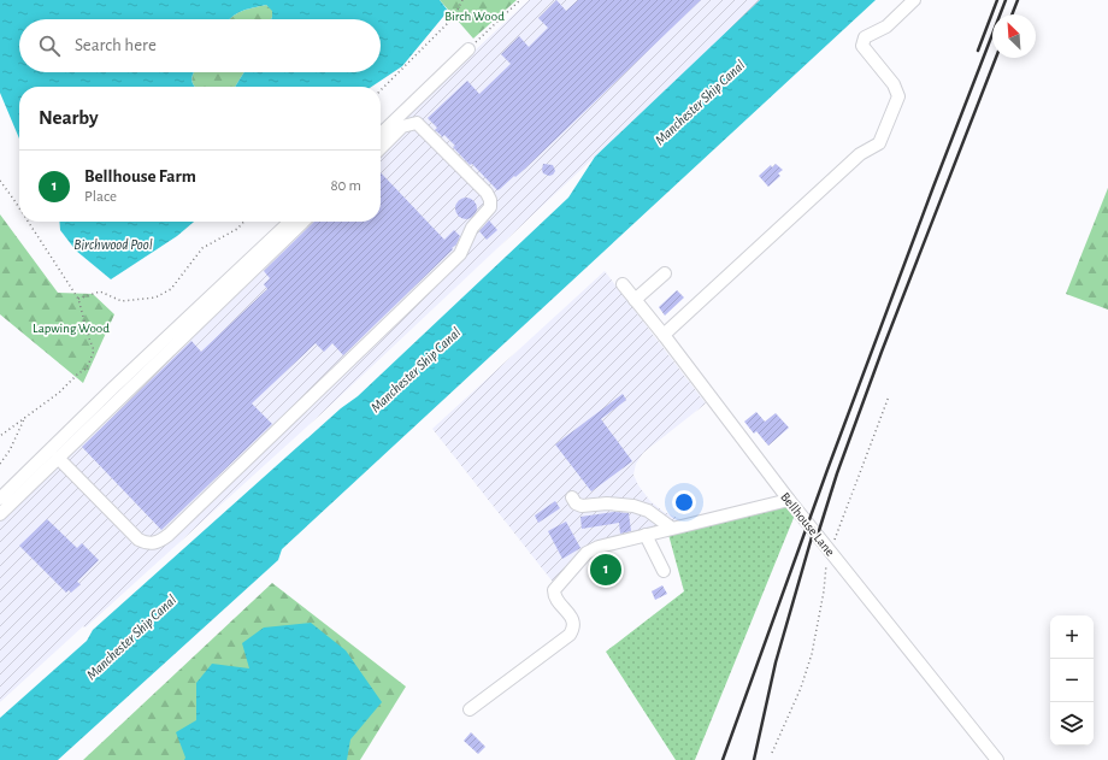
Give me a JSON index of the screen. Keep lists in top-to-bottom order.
{
  "streets": {
    "street": ["Bellhouse Lane"]
  },
  "water": ["Manchester Ship Canal", "Birchwood Pool"],
  "parks": ["Birch Wood", "Lapwing Wood"],
  "north": "top left",
  "page": {
    "search": "Search here",
    "heading": "Nearby",
    "list": [
      {
        "mark": "1",
        "name": "Bellhouse Farm",
        "note": "Place",
        "value": "80 m"
      }
    ],
    "pins": "1",
    "map_buttons": ["+", "−"]
  }
}
